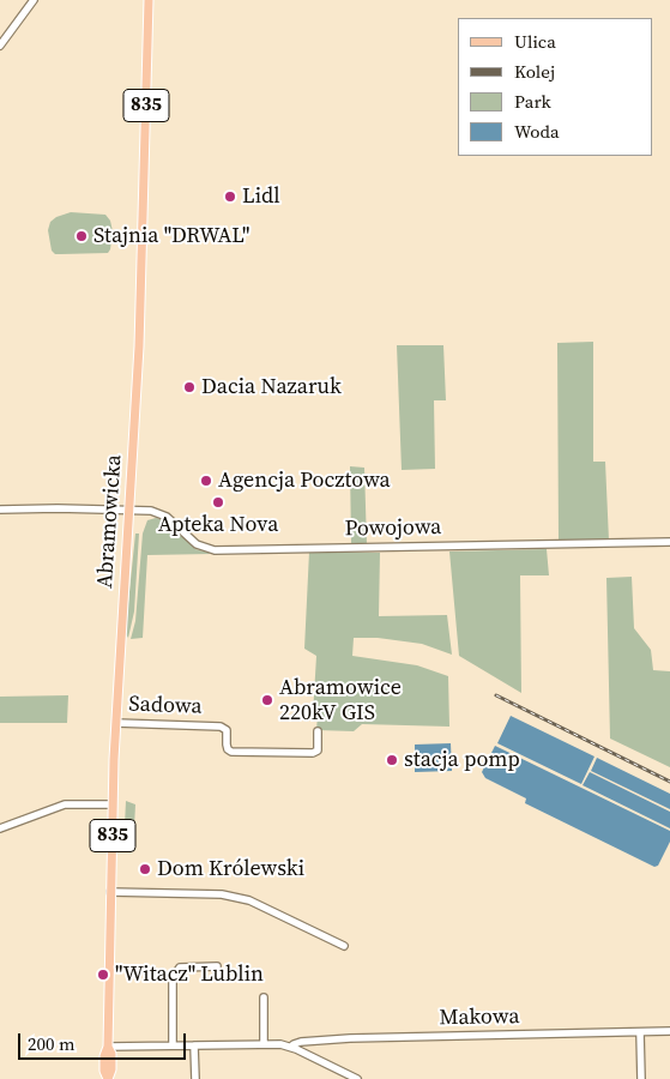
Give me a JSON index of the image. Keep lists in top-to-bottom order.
{
  "streets": {
    "main road": ["835", "Abramowicka"],
    "street": ["Powojowa", "Sadowa", "Makowa"]
  },
  "crossings": [
    ["Abramowicka", "Powojowa"],
    ["Abramowicka", "Sadowa"]
  ],
  "places": [
    "Lidl",
    "Stajnia \"DRWAL\"",
    "Dacia Nazaruk",
    "Agencja Pocztowa",
    "Apteka Nova",
    "Abramowice 220kV GIS",
    "stacja pomp",
    "Dom Królewski",
    "\"Witacz\" Lublin"
  ],
  "legend": [
    "Ulica",
    "Kolej",
    "Park",
    "Woda"
  ],
  "scale_bar": "200 m"
}
